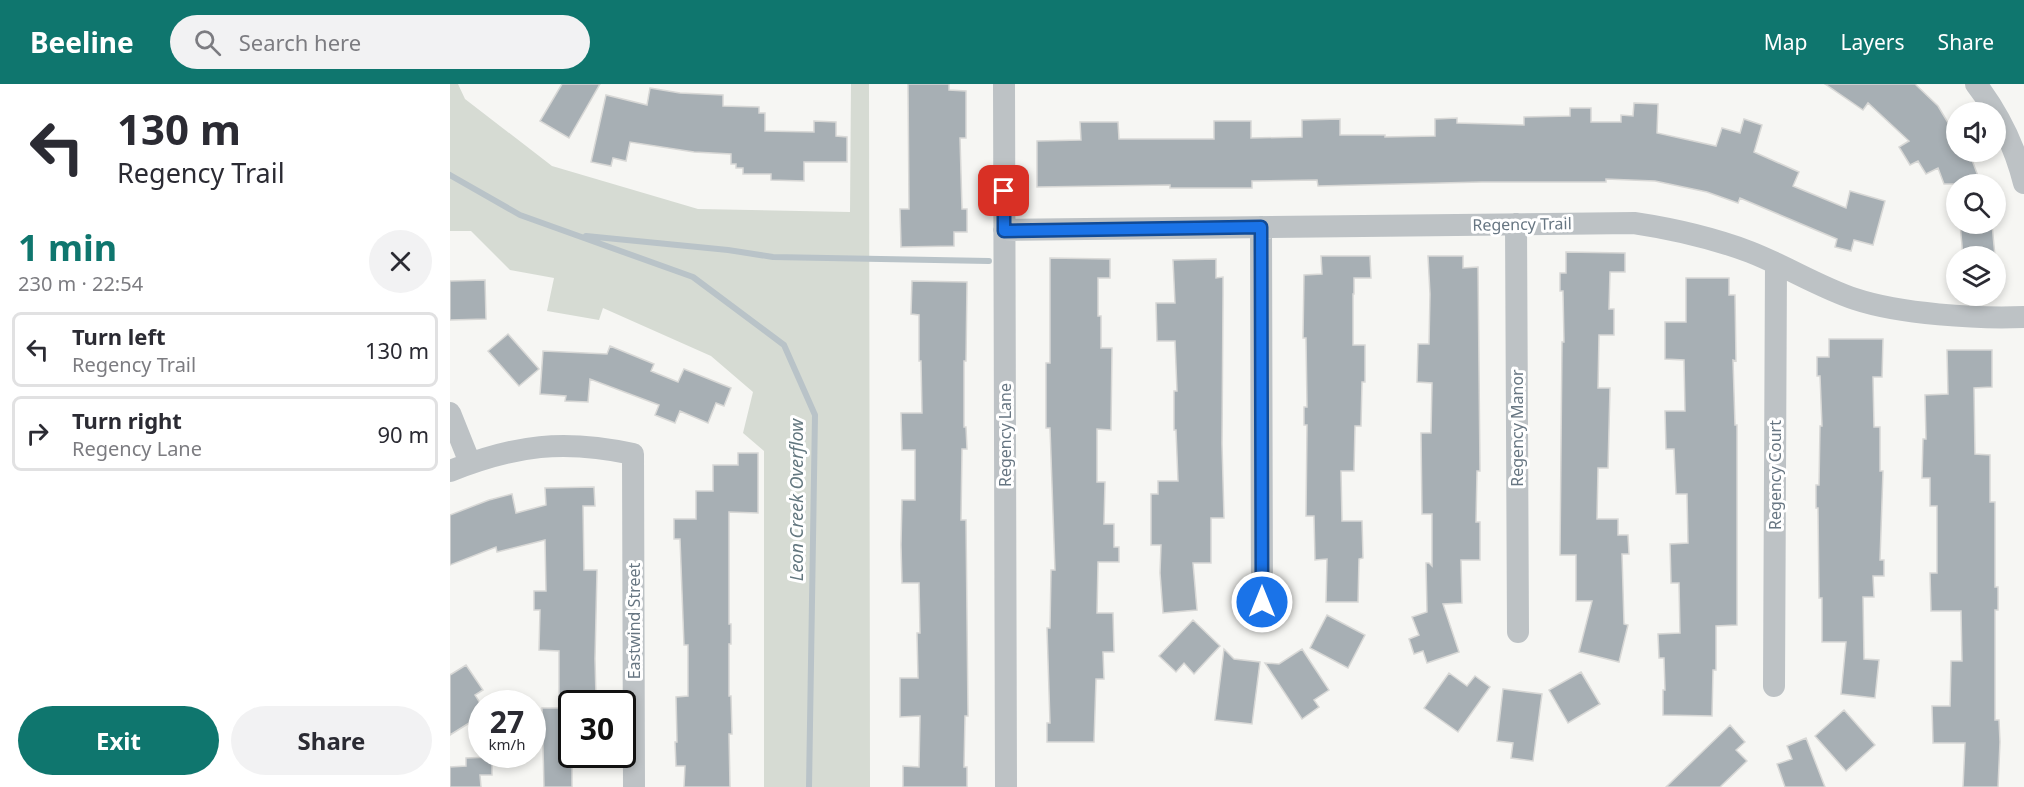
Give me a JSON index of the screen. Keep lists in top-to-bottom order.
{
  "streets": {
    "street": [
      "Regency Trail",
      "Regency Manor",
      "Regency Lane",
      "Regency Court",
      "Eastwind Street"
    ]
  },
  "crossings": [
    ["Regency Trail", "Regency Manor"],
    ["Regency Trail", "Regency Lane"],
    ["Regency Trail", "Regency Court"]
  ],
  "water": ["Leon Creek Overflow"],
  "page": {
    "header": "Beeline",
    "search": "Search here",
    "nav": ["Map", "Layers", "Share"],
    "turn": ["130 m", "Regency Trail"],
    "heading": ["1 min", "230 m · 22:54"],
    "list": [
      {
        "name": "Turn left",
        "note": "Regency Trail",
        "value": "130 m"
      },
      {
        "name": "Turn right",
        "note": "Regency Lane",
        "value": "90 m"
      }
    ],
    "speed": "27 km/h",
    "limit": "30",
    "buttons": ["Exit", "Share"]
  }
}
